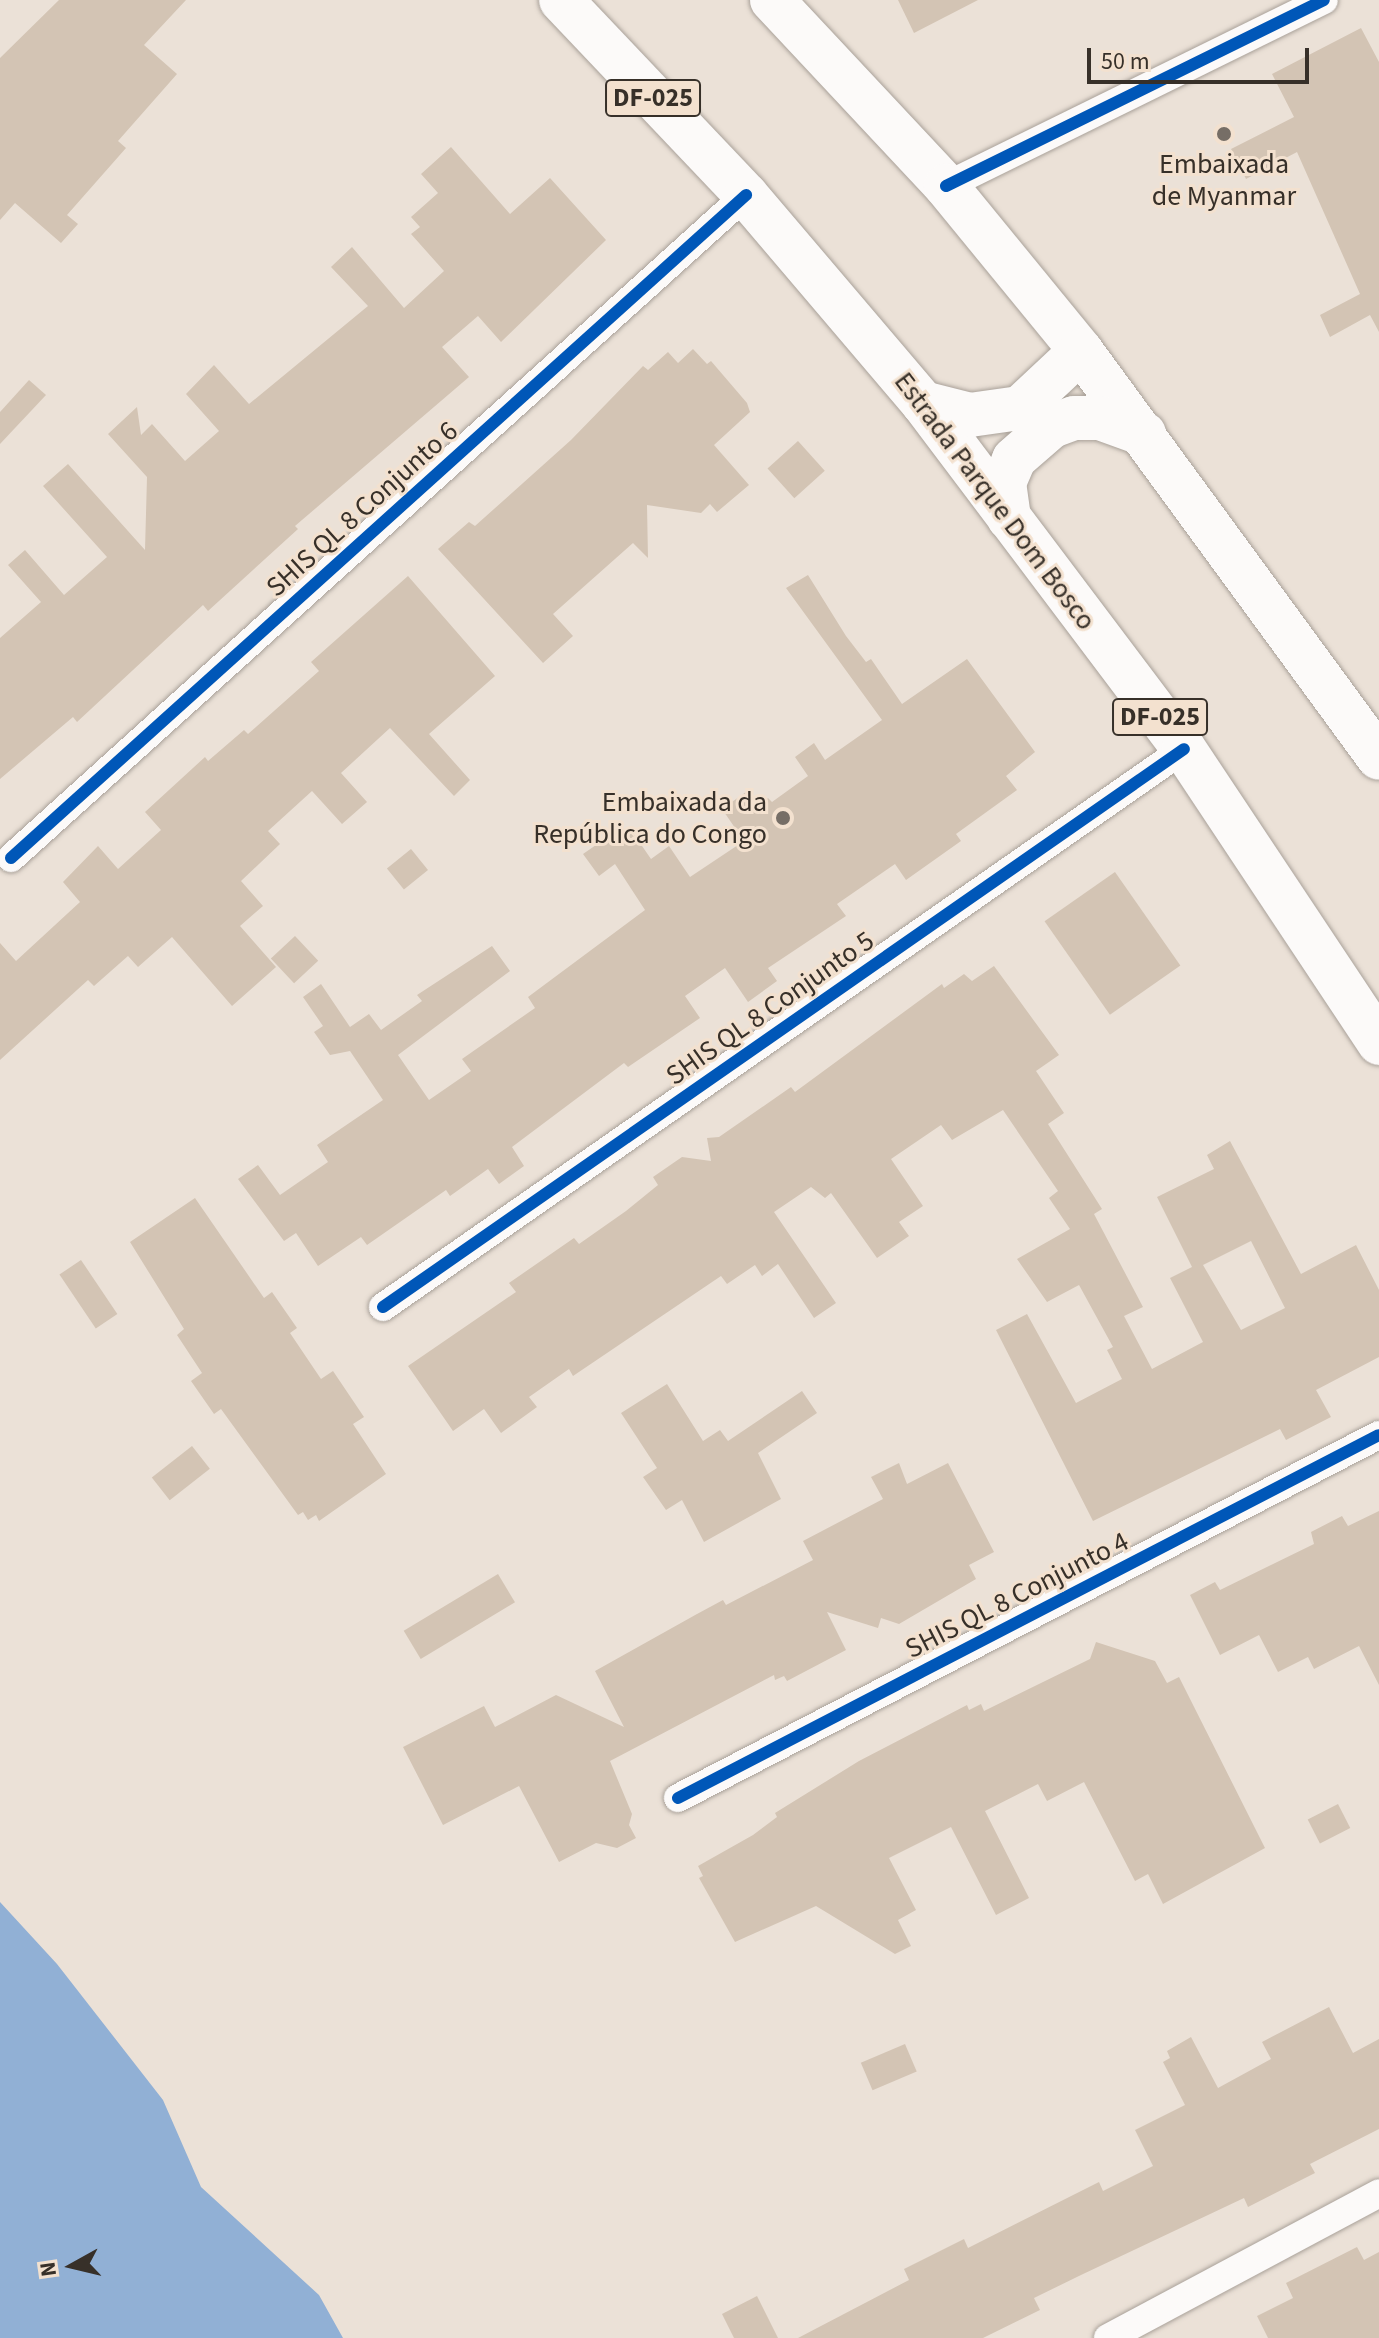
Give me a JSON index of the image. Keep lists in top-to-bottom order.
{
  "streets": {
    "main road": ["DF-025", "Estrada Parque Dom Bosco"],
    "street": ["SHIS QL 8 Conjunto 6", "SHIS QL 8 Conjunto 5", "SHIS QL 8 Conjunto 4"]
  },
  "crossings": [
    ["Estrada Parque Dom Bosco", "SHIS QL 8 Conjunto 6"],
    ["Estrada Parque Dom Bosco", "SHIS QL 8 Conjunto 5"]
  ],
  "places": ["Embaixada de Myanmar", "Embaixada da República do Congo"],
  "scale_bar": "50 m",
  "north": "left"
}
